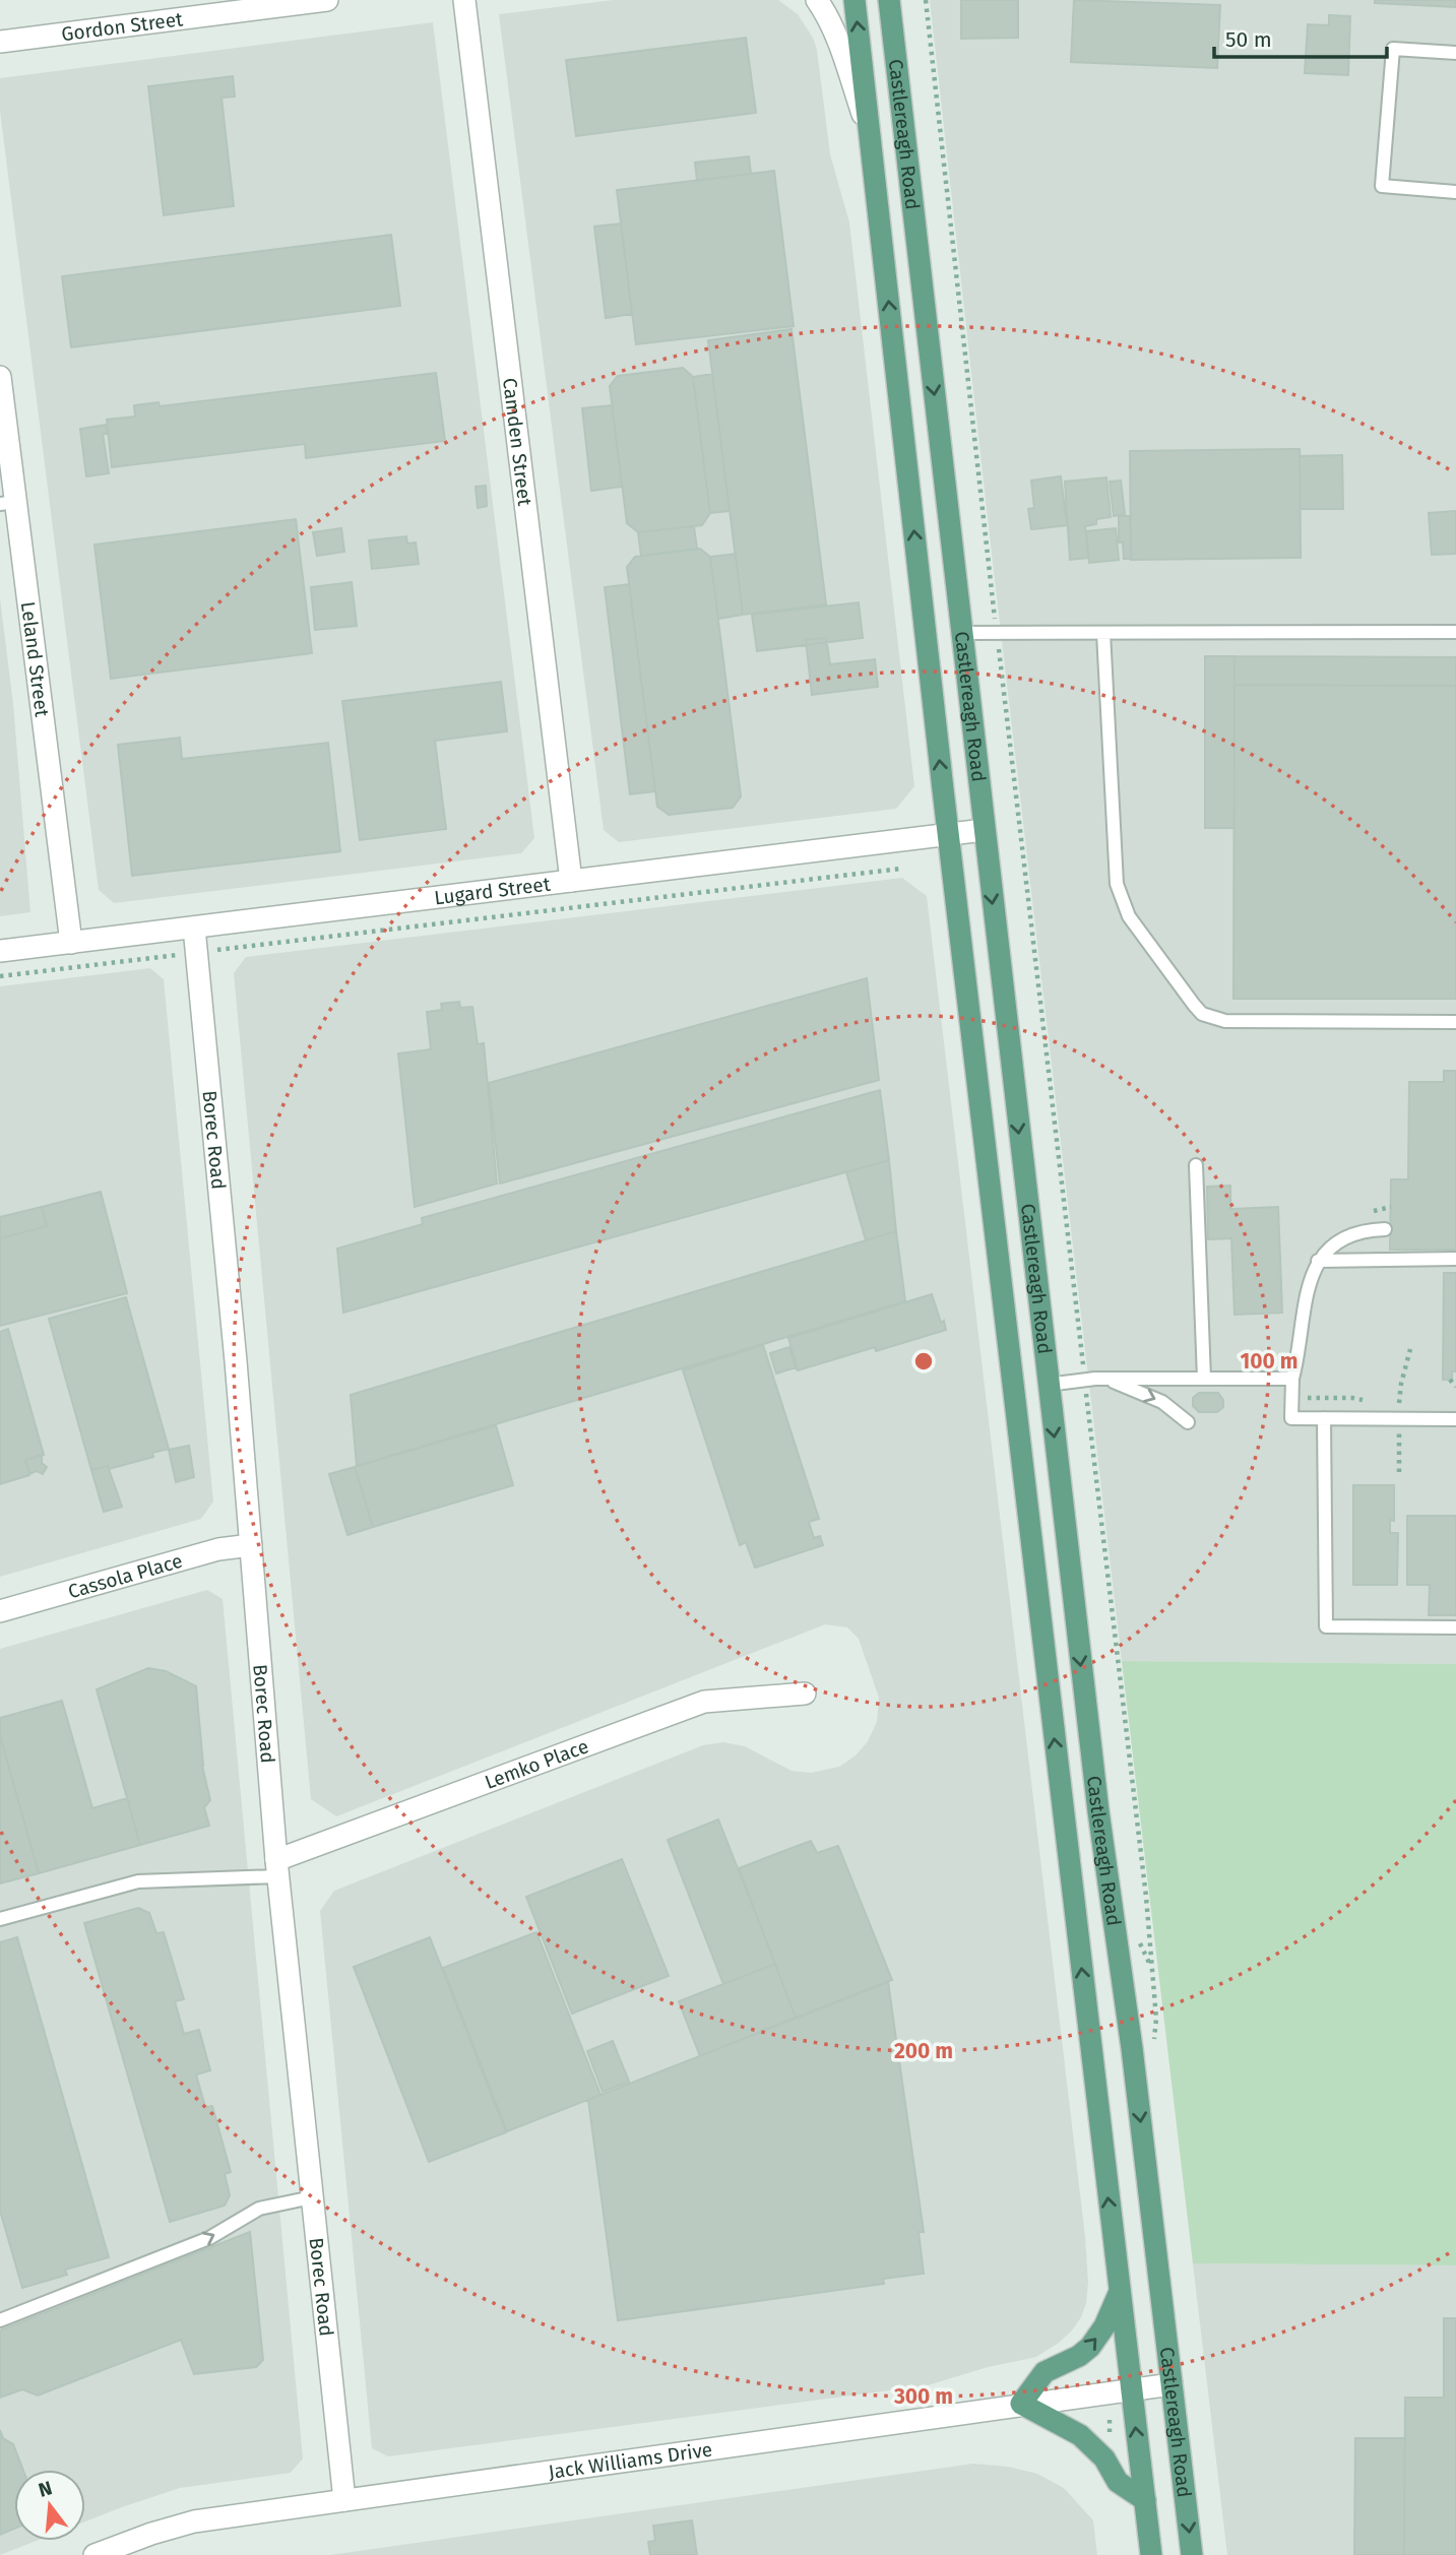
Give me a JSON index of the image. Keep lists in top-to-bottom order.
{
  "streets": {
    "main road": ["Castlereagh Road"],
    "street": [
      "Gordon Street",
      "Camden Street",
      "Leland Street",
      "Lugard Street",
      "Borec Road",
      "Cassola Place",
      "Lemko Place",
      "Jack Williams Drive"
    ]
  },
  "crossings": [
    ["Castlereagh Road", "Lugard Street"],
    ["Castlereagh Road", "Jack Williams Drive"],
    ["Camden Street", "Lugard Street"],
    ["Leland Street", "Lugard Street"],
    ["Lugard Street", "Borec Road"],
    ["Borec Road", "Cassola Place"],
    ["Borec Road", "Lemko Place"],
    ["Borec Road", "Jack Williams Drive"]
  ],
  "scale_bar": "50 m",
  "north": "top",
  "rings": ["100 m", "200 m", "300 m"]
}
